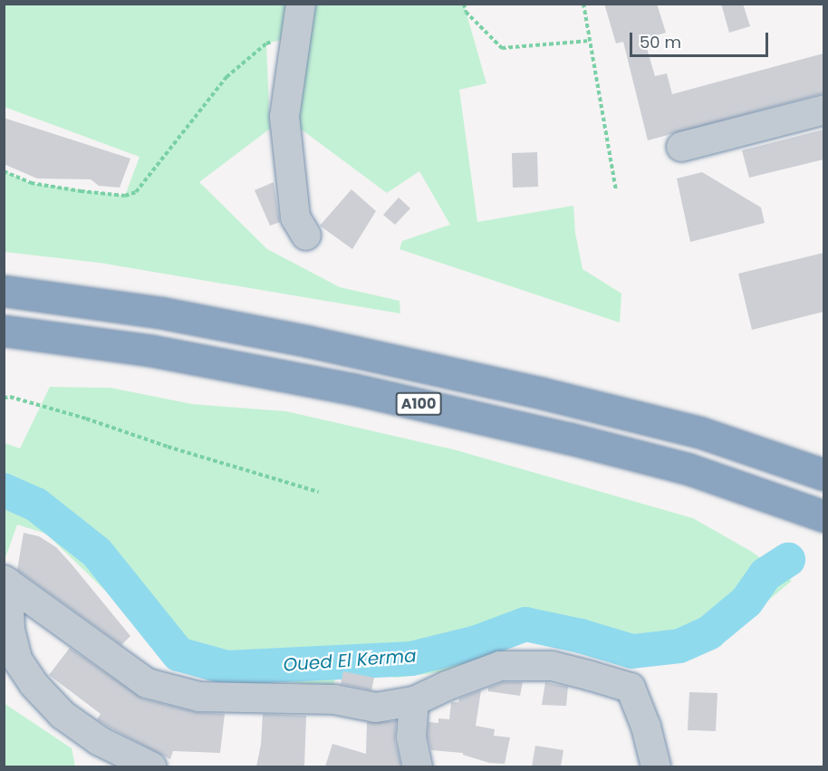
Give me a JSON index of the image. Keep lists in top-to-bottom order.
{
  "streets": {
    "highway": ["A100"]
  },
  "water": ["Oued El Kerma"],
  "scale_bar": "50 m"
}
